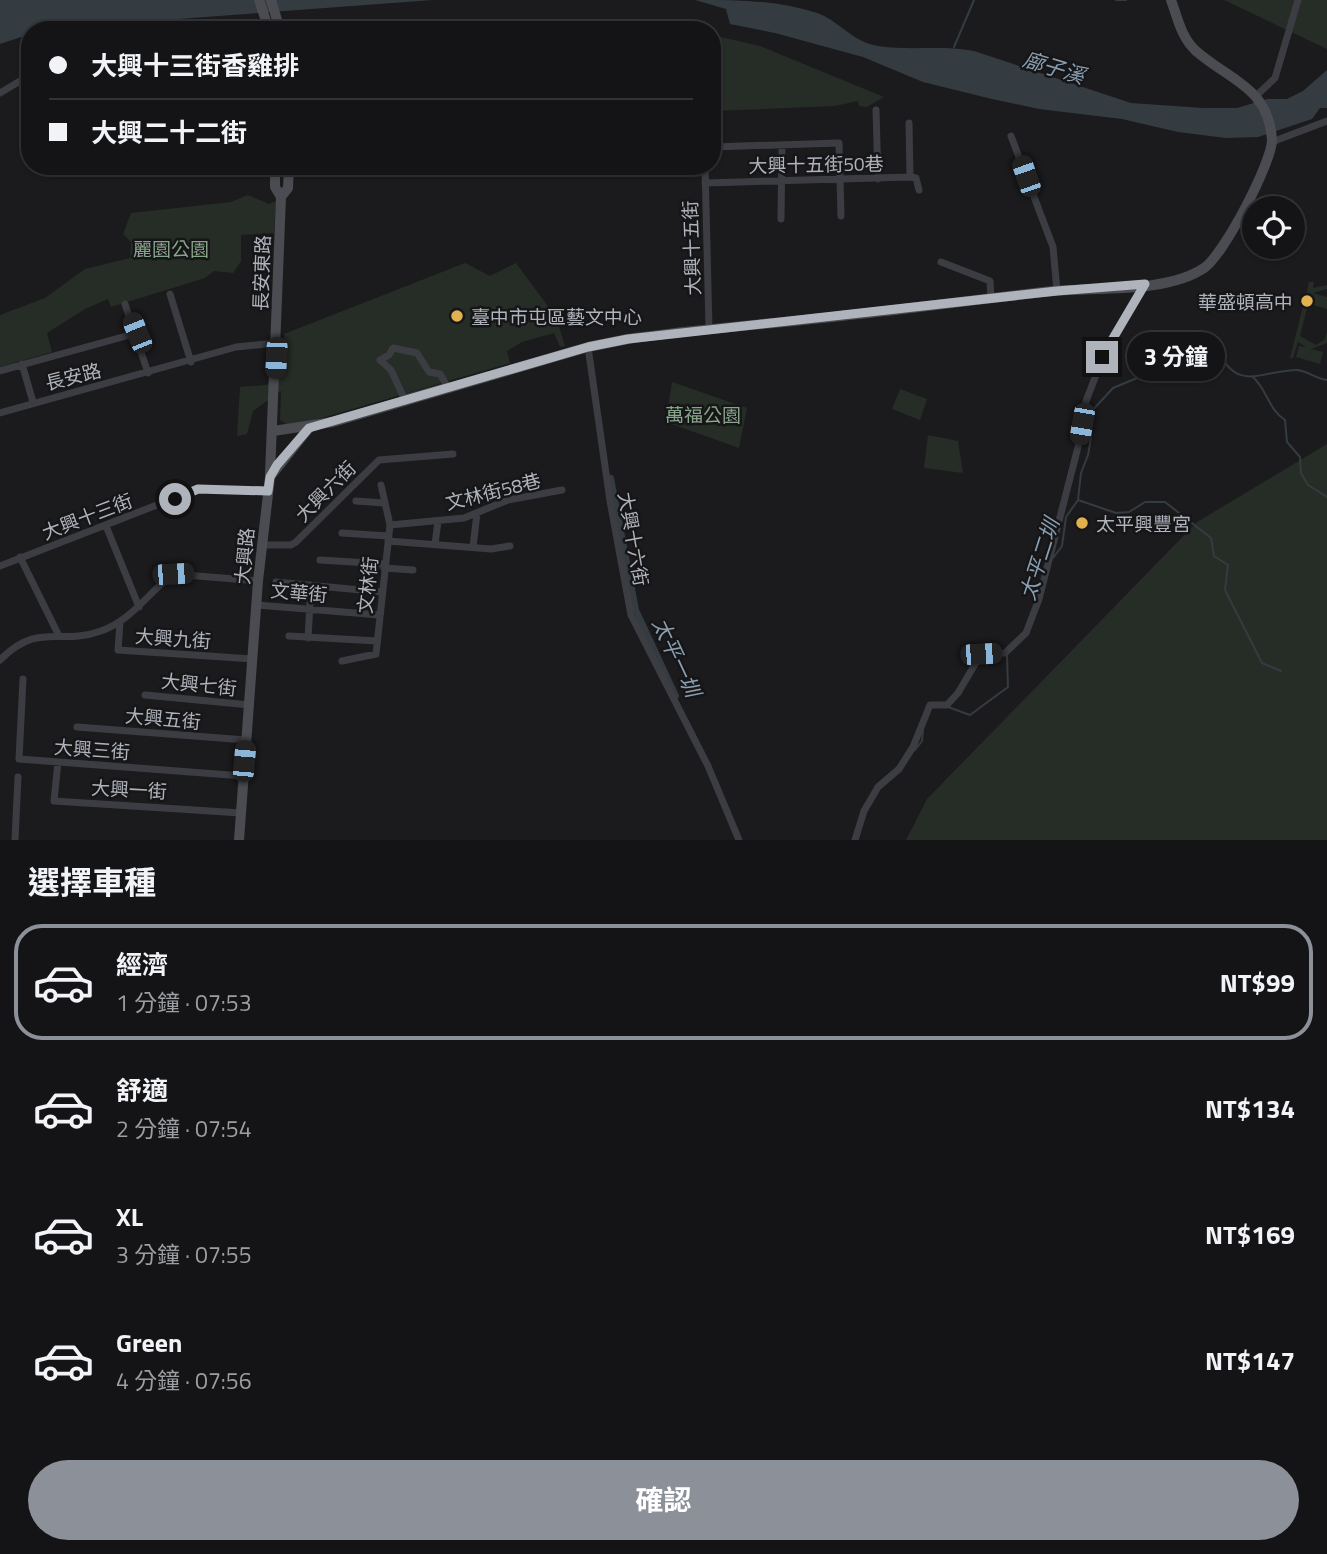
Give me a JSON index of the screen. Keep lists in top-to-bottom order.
{
  "streets": {
    "main road": ["長安東路", "大興路"],
    "street": [
      "大興十五街50巷",
      "大興十五街",
      "長安路",
      "大興六街",
      "文林街58巷",
      "大興十三街",
      "大興十六街",
      "文林街",
      "文華街",
      "大興九街",
      "大興七街",
      "大興五街",
      "大興三街",
      "大興一街"
    ]
  },
  "crossings": [
    ["大興十五街50巷", "大興十五街"],
    ["長安東路", "長安路"],
    ["長安東路", "大興路"],
    ["大興六街", "大興路"],
    ["文林街58巷", "文林街"],
    ["大興十三街", "大興路"],
    ["大興路", "文華街"],
    ["大興路", "大興九街"],
    ["大興路", "大興七街"],
    ["大興路", "大興五街"],
    ["大興路", "大興三街"],
    ["大興路", "大興一街"],
    ["文林街", "文華街"],
    ["大興三街", "大興一街"]
  ],
  "water": ["廍子溪", "太平二圳", "太平一圳"],
  "parks": ["麗園公園", "萬福公園"],
  "places": ["華盛頓高中", "臺中市屯區藝文中心", "太平興豐宮"],
  "page": {
    "banner": ["大興十三街香雞排", "大興二十二街"],
    "bubble": "3 分鐘",
    "heading": "選擇車種",
    "list": [
      {
        "name": "經濟",
        "note": "1 分鐘 · 07:53",
        "value": "NT$99"
      },
      {
        "name": "舒適",
        "note": "2 分鐘 · 07:54",
        "value": "NT$134"
      },
      {
        "name": "XL",
        "note": "3 分鐘 · 07:55",
        "value": "NT$169"
      },
      {
        "name": "Green",
        "note": "4 分鐘 · 07:56",
        "value": "NT$147"
      }
    ],
    "buttons": "確認"
  }
}
